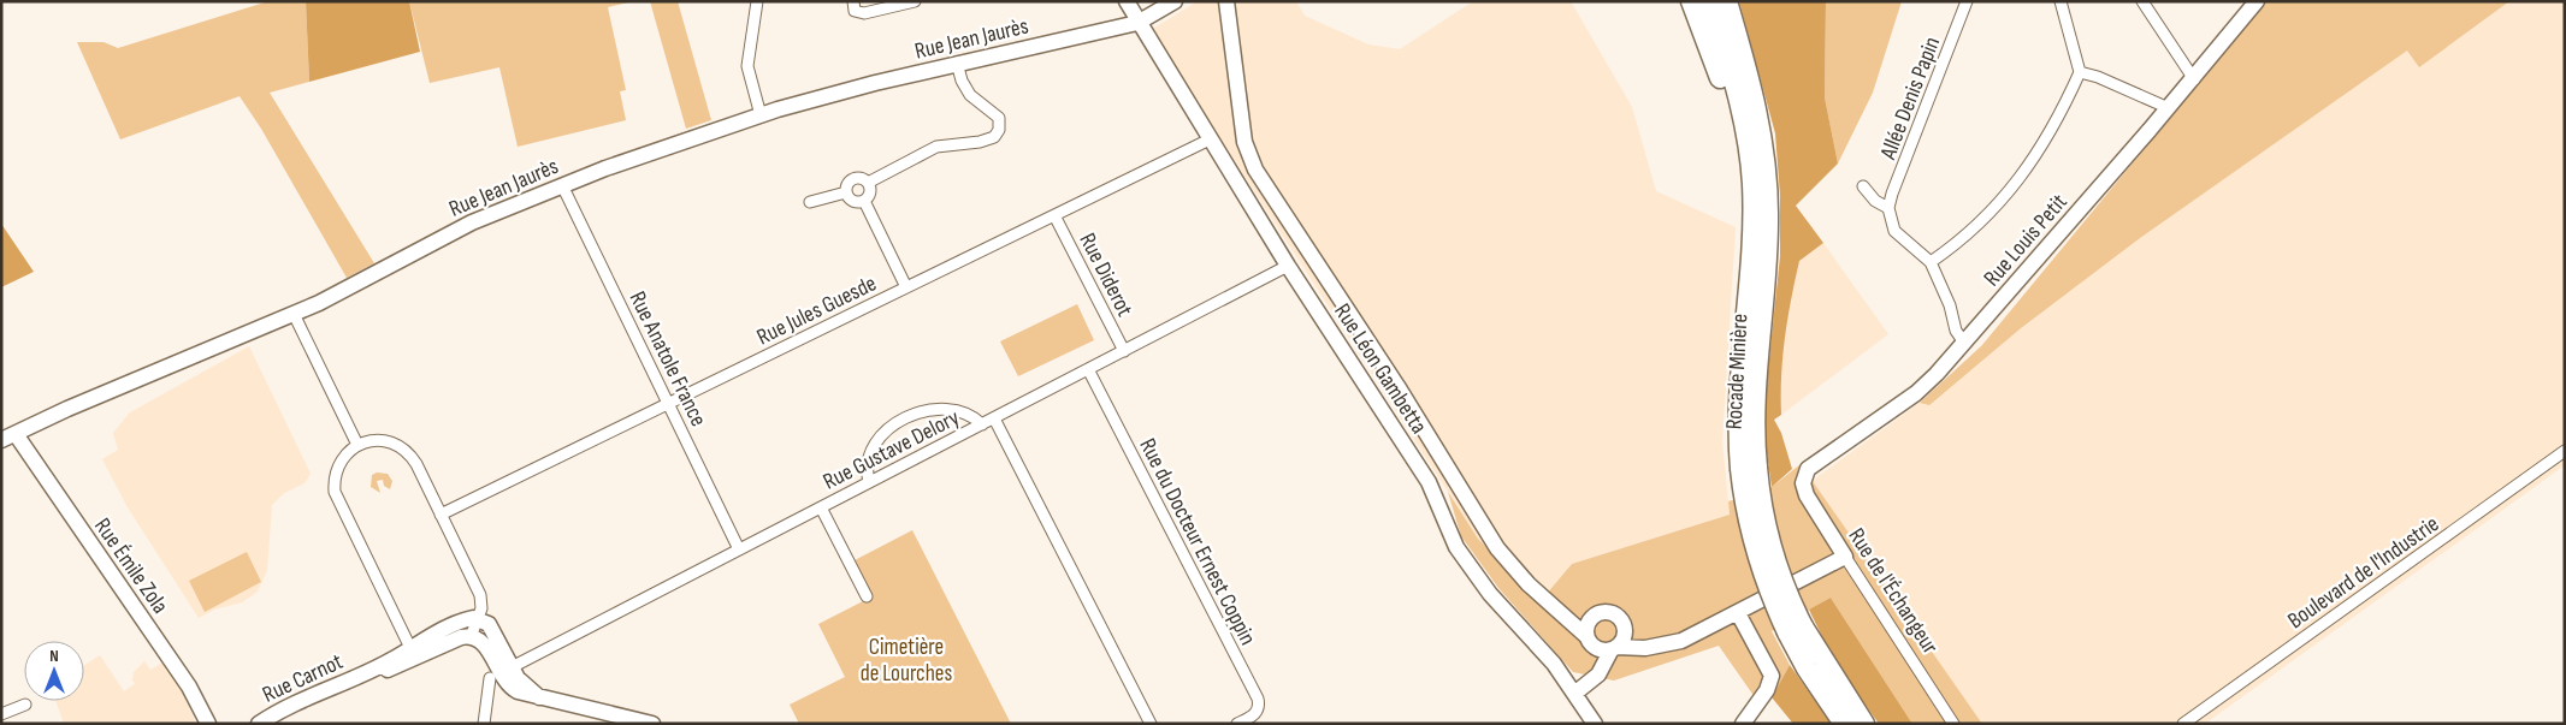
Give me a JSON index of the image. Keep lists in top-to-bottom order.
{
  "streets": {
    "highway": ["Rocade Minière"],
    "street": [
      "Rue Jean Jaurès",
      "Allée Denis Papin",
      "Rue Louis Petit",
      "Rue Diderot",
      "Rue Jules Guesde",
      "Rue Anatole France",
      "Rue Léon Gambetta",
      "Rue Gustave Delory",
      "Rue du Docteur Ernest Coppin",
      "Rue Émile Zola",
      "Boulevard de l'Industrie",
      "Rue de l'Échangeur",
      "Rue Carnot"
    ]
  },
  "crossings": [
    ["Rue Jean Jaurès", "Rue Anatole France"],
    ["Rue Jean Jaurès", "Rue Léon Gambetta"],
    ["Rue Jean Jaurès", "Rue Émile Zola"],
    ["Rue Louis Petit", "Rue de l'Échangeur"],
    ["Rue Diderot", "Rue Jules Guesde"],
    ["Rue Diderot", "Rue Gustave Delory"],
    ["Rue Jules Guesde", "Rue Anatole France"],
    ["Rue Jules Guesde", "Rue Léon Gambetta"],
    ["Rue Anatole France", "Rue Gustave Delory"],
    ["Rue Léon Gambetta", "Rue Gustave Delory"],
    ["Rue Gustave Delory", "Rue du Docteur Ernest Coppin"]
  ],
  "parks": ["Cimetière de Lourches"],
  "north": "top"
}
